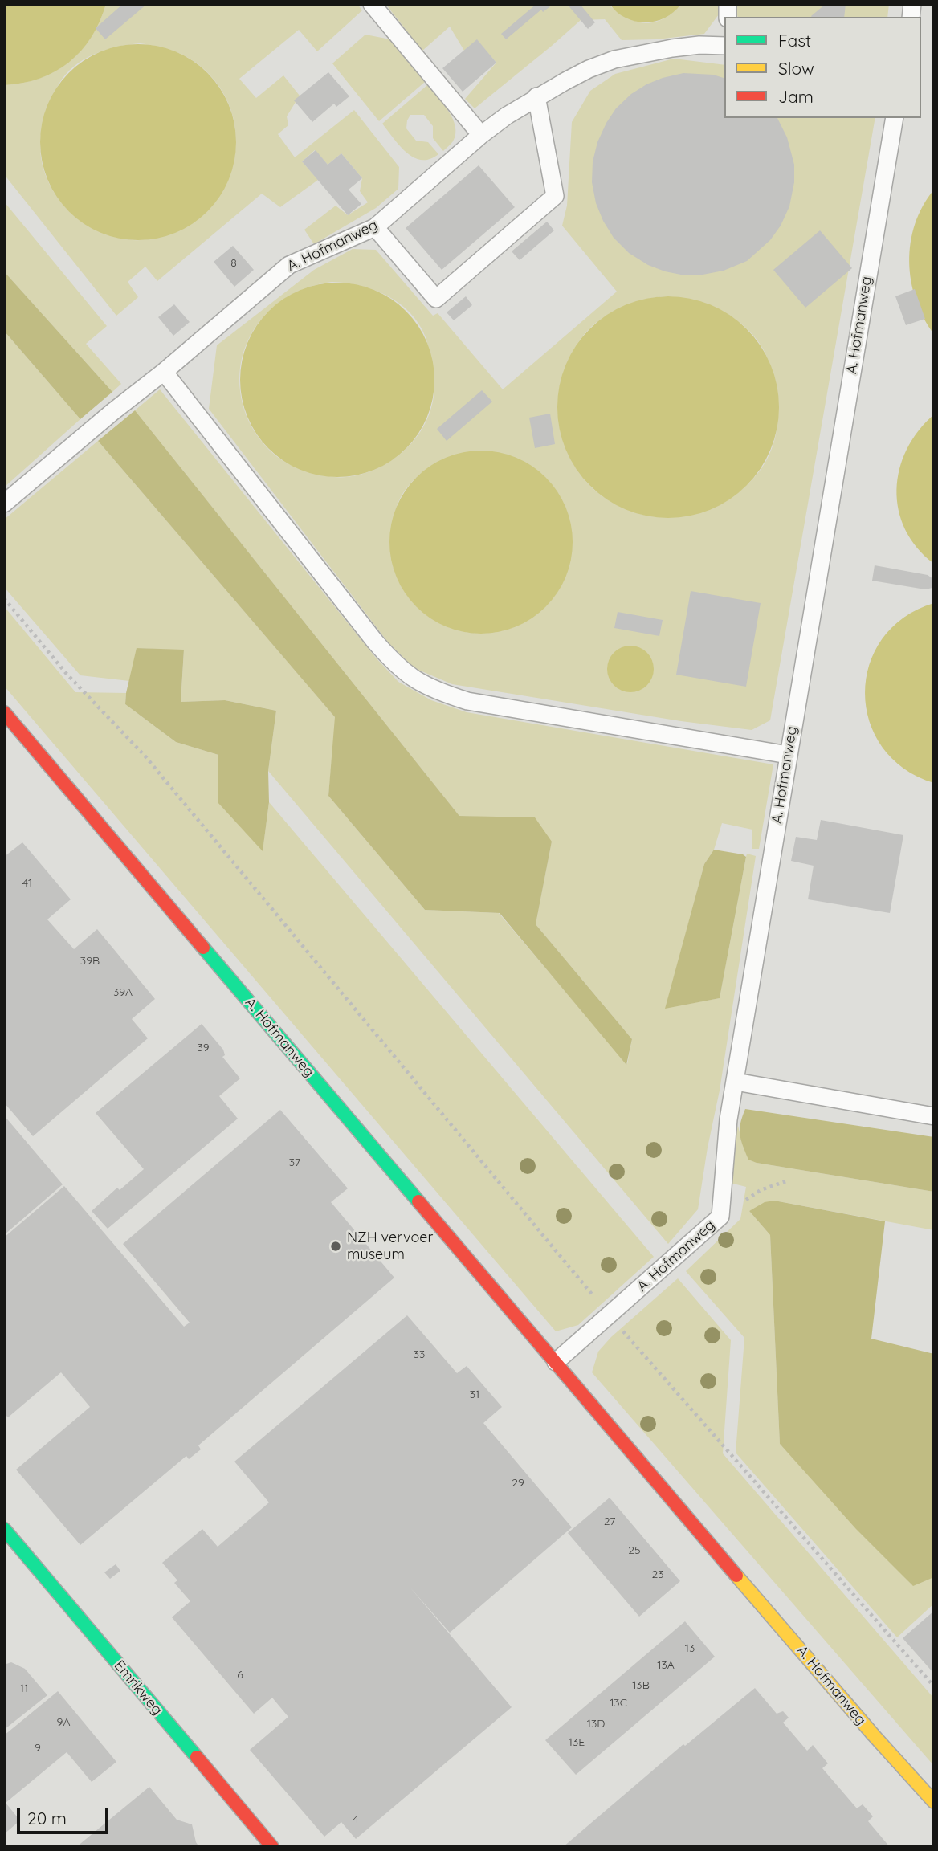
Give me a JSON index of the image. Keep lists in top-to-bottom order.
{
  "streets": {
    "street": ["A. Hofmanweg", "Emrikweg"]
  },
  "places": ["NZH vervoer museum"],
  "house_numbers": [
    "8",
    "41",
    "39B",
    "39A",
    "39",
    "37",
    "33",
    "31",
    "29",
    "27",
    "25",
    "23",
    "13",
    "13A",
    "6",
    "13B",
    "11",
    "13C",
    "9A",
    "13D",
    "13E",
    "9",
    "4"
  ],
  "legend": ["Fast", "Slow", "Jam"],
  "scale_bar": "20 m"
}
